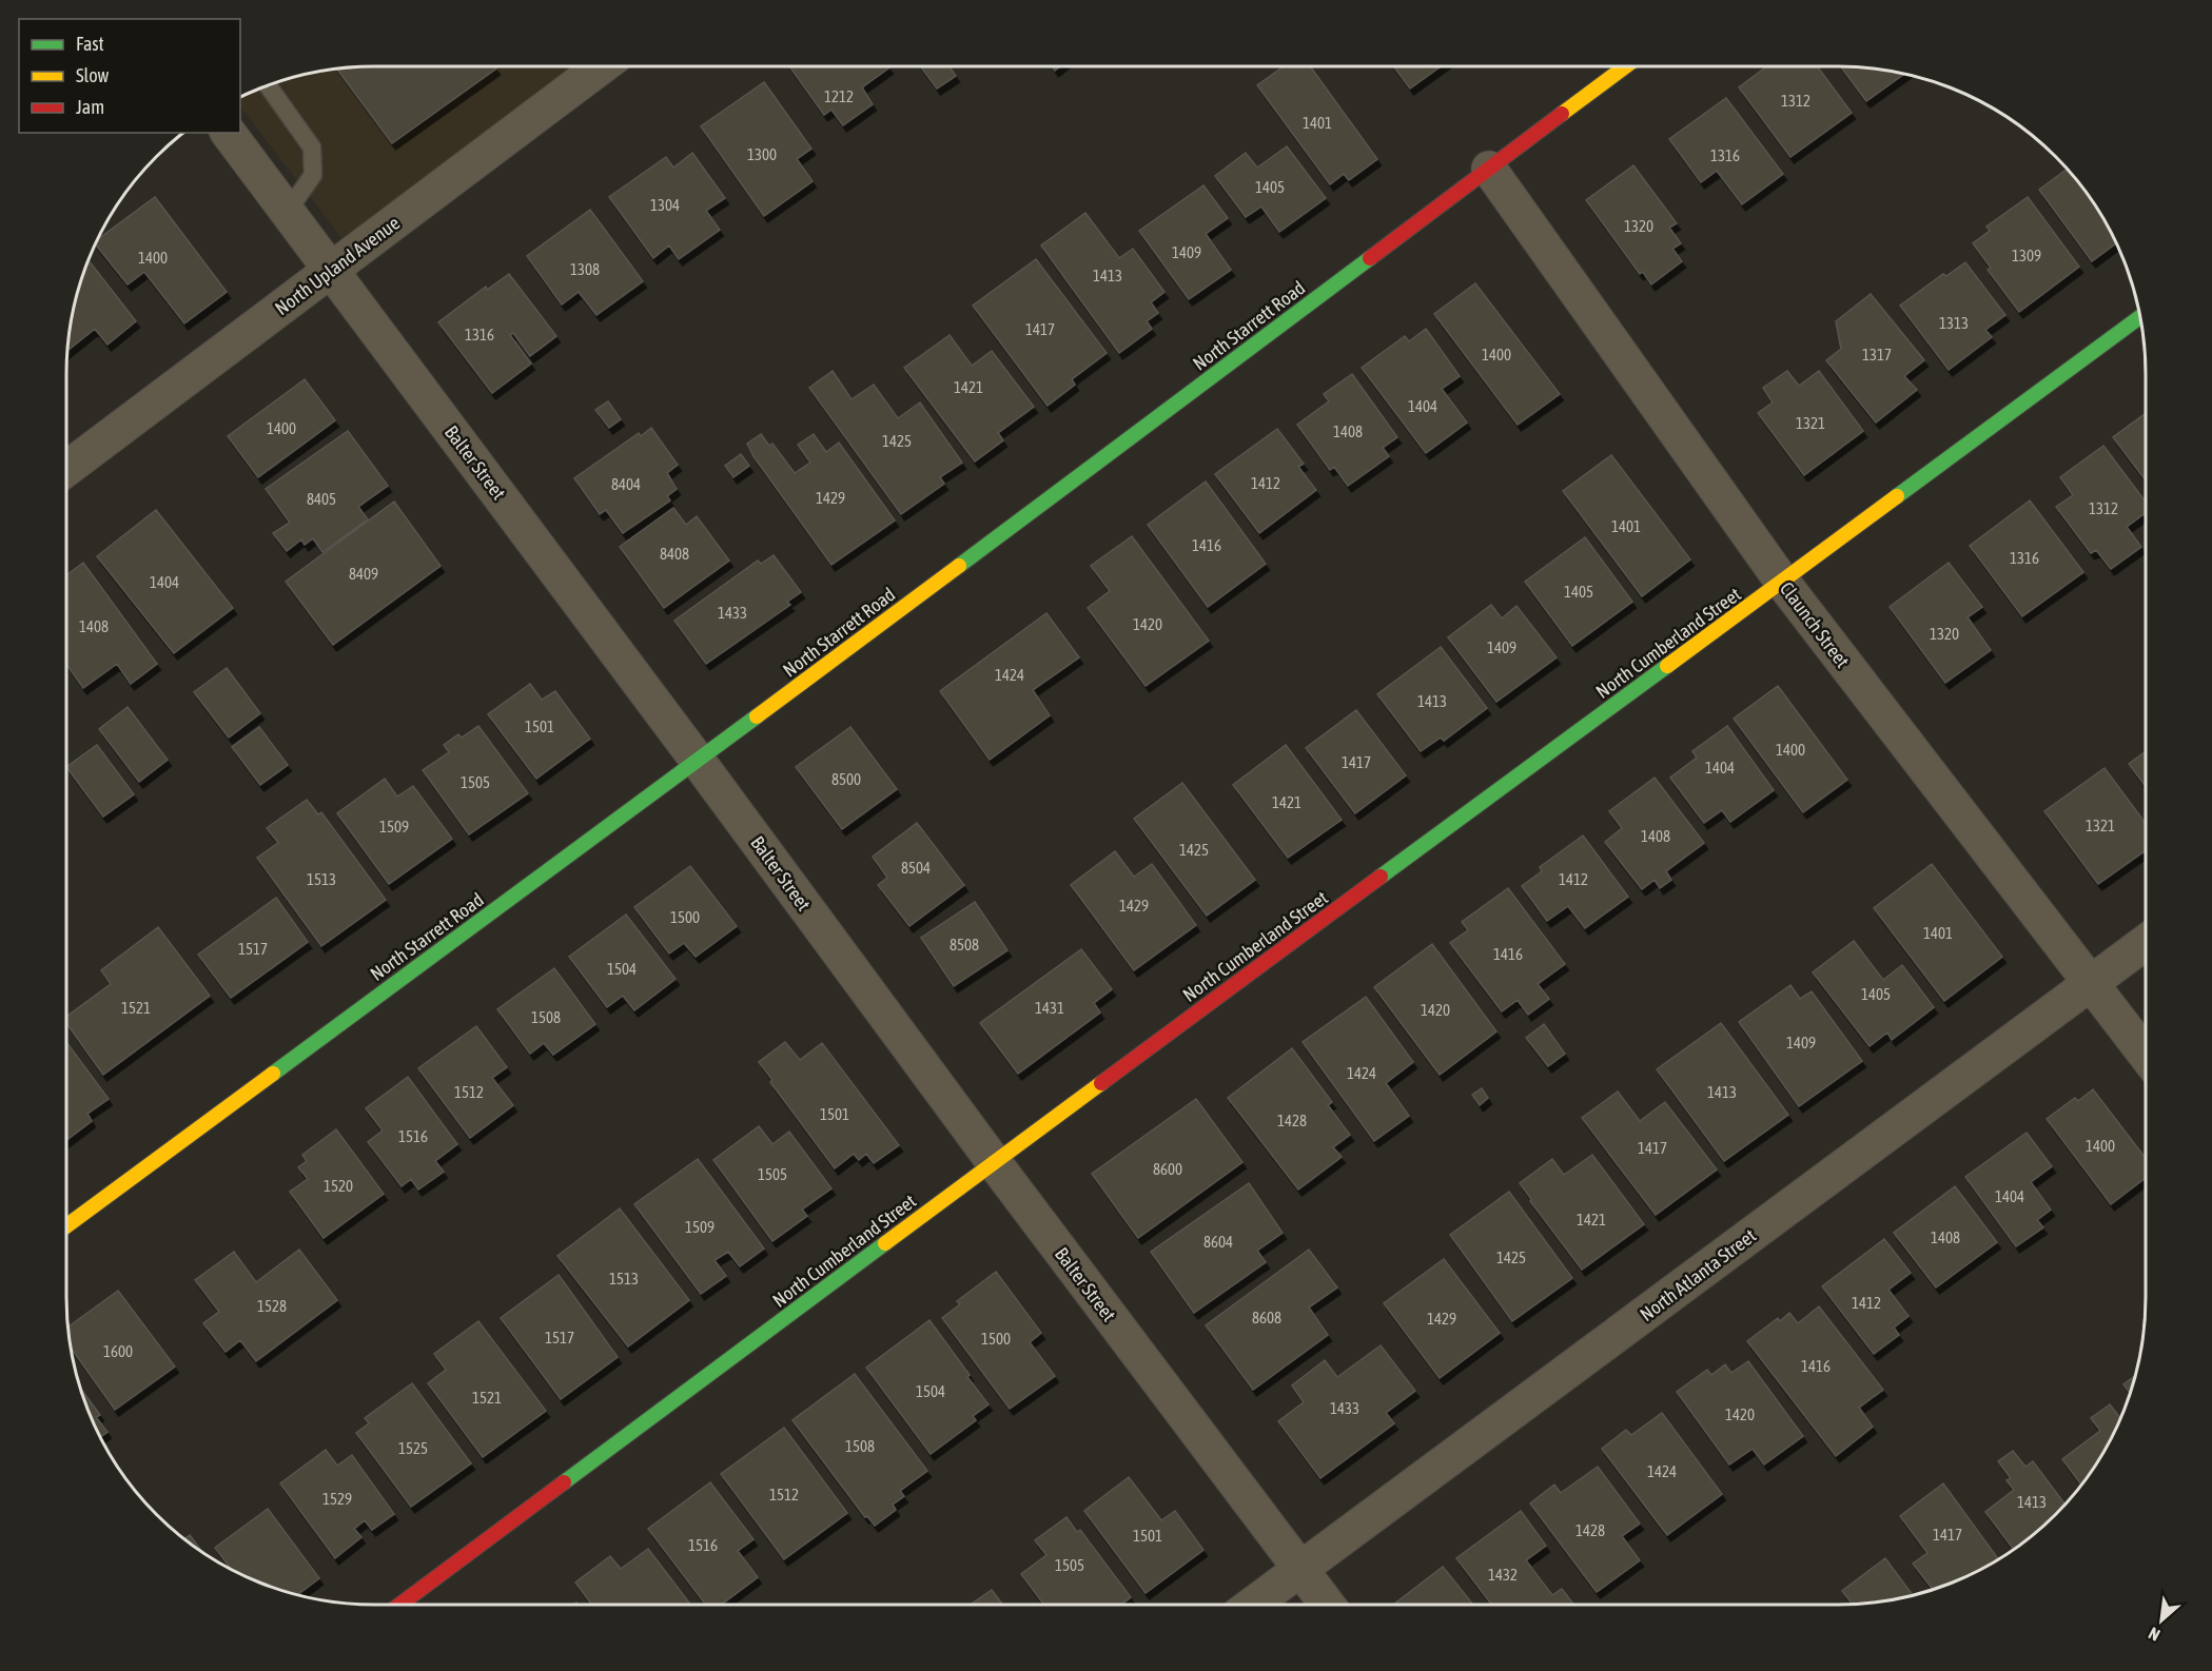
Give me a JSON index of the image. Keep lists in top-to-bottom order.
{
  "streets": {
    "street": [
      "North Upland Avenue",
      "North Starrett Road",
      "Balter Street",
      "Claunch Street",
      "North Cumberland Street",
      "North Atlanta Street"
    ]
  },
  "crossings": [
    ["North Upland Avenue", "Balter Street"],
    ["North Starrett Road", "Balter Street"],
    ["North Starrett Road", "Claunch Street"],
    ["Balter Street", "North Cumberland Street"],
    ["Balter Street", "North Atlanta Street"],
    ["Claunch Street", "North Cumberland Street"],
    ["Claunch Street", "North Atlanta Street"]
  ],
  "house_numbers": [
    "1212",
    "1312",
    "1401",
    "1300",
    "1316",
    "1405",
    "1304",
    "1320",
    "1409",
    "1309",
    "1400",
    "1308",
    "1413",
    "1313",
    "1417",
    "1316",
    "1400",
    "1317",
    "1421",
    "1404",
    "1321",
    "1400",
    "1408",
    "1425",
    "1412",
    "8404",
    "1429",
    "8405",
    "1312",
    "1401",
    "1416",
    "8408",
    "1316",
    "8409",
    "1404",
    "1405",
    "1433",
    "1420",
    "1408",
    "1320",
    "1409",
    "1424",
    "1413",
    "1501",
    "1400",
    "1417",
    "1404",
    "8500",
    "1505",
    "1421",
    "1321",
    "1509",
    "1408",
    "1425",
    "8504",
    "1513",
    "1412",
    "1429",
    "1500",
    "1401",
    "8508",
    "1517",
    "1416",
    "1504",
    "1405",
    "1521",
    "1431",
    "1420",
    "1508",
    "1409",
    "1424",
    "1512",
    "1413",
    "1501",
    "1428",
    "1516",
    "1400",
    "1417",
    "8600",
    "1505",
    "1520",
    "1404",
    "1421",
    "1509",
    "1408",
    "8604",
    "1425",
    "1513",
    "1412",
    "1528",
    "8608",
    "1429",
    "1517",
    "1500",
    "1600",
    "1416",
    "1504",
    "1521",
    "1433",
    "1420",
    "1508",
    "1525",
    "1424",
    "1512",
    "1529",
    "1413",
    "1428",
    "1417",
    "1501",
    "1516",
    "1505",
    "1432"
  ],
  "legend": ["Fast", "Slow", "Jam"],
  "north": "bottom left"
}
